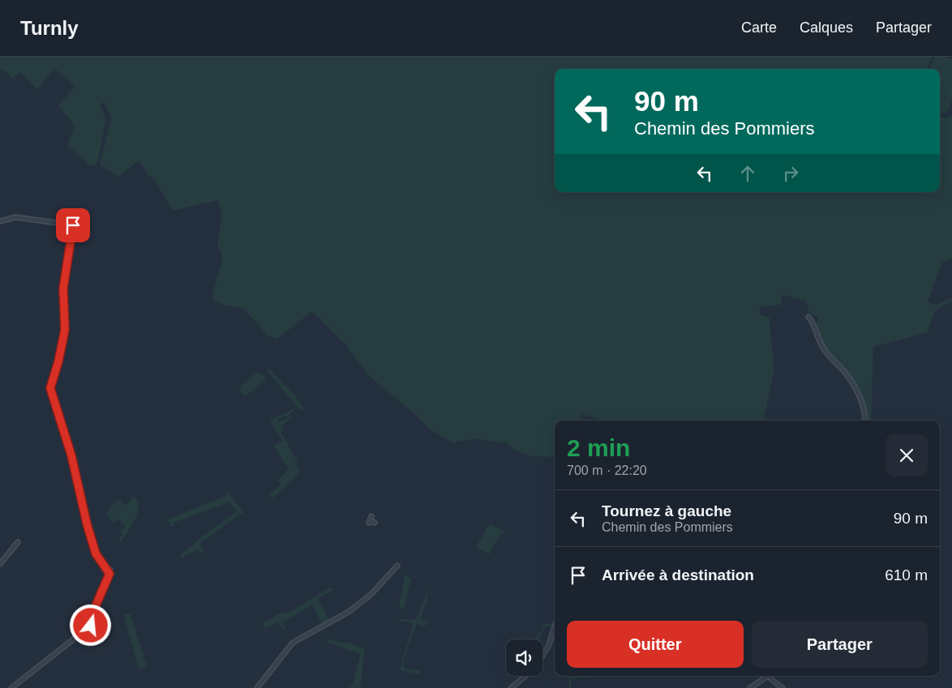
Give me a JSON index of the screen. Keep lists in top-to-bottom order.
{
  "page": {
    "header": "Turnly",
    "nav": ["Carte", "Calques", "Partager"],
    "turn": ["90 m", "Chemin des Pommiers"],
    "heading": ["2 min", "700 m · 22:20"],
    "list": [
      {
        "name": "Tournez à gauche",
        "note": "Chemin des Pommiers",
        "value": "90 m"
      },
      {
        "name": "Arrivée à destination",
        "value": "610 m"
      }
    ],
    "buttons": ["Quitter", "Partager"]
  }
}
